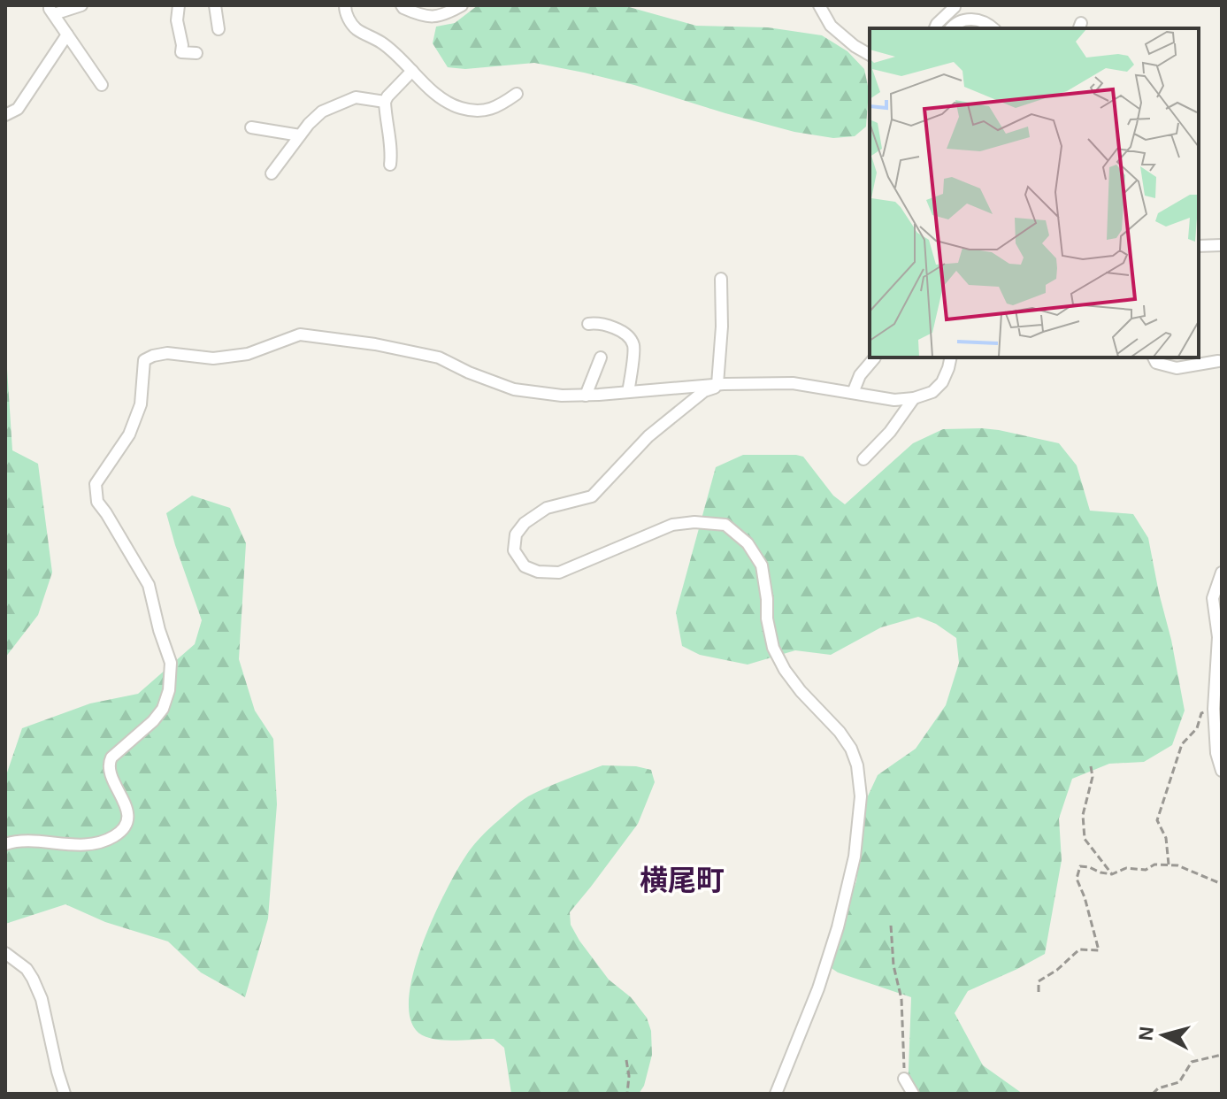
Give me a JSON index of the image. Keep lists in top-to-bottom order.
{
  "districts": ["横尾町"],
  "north": "left"
}
